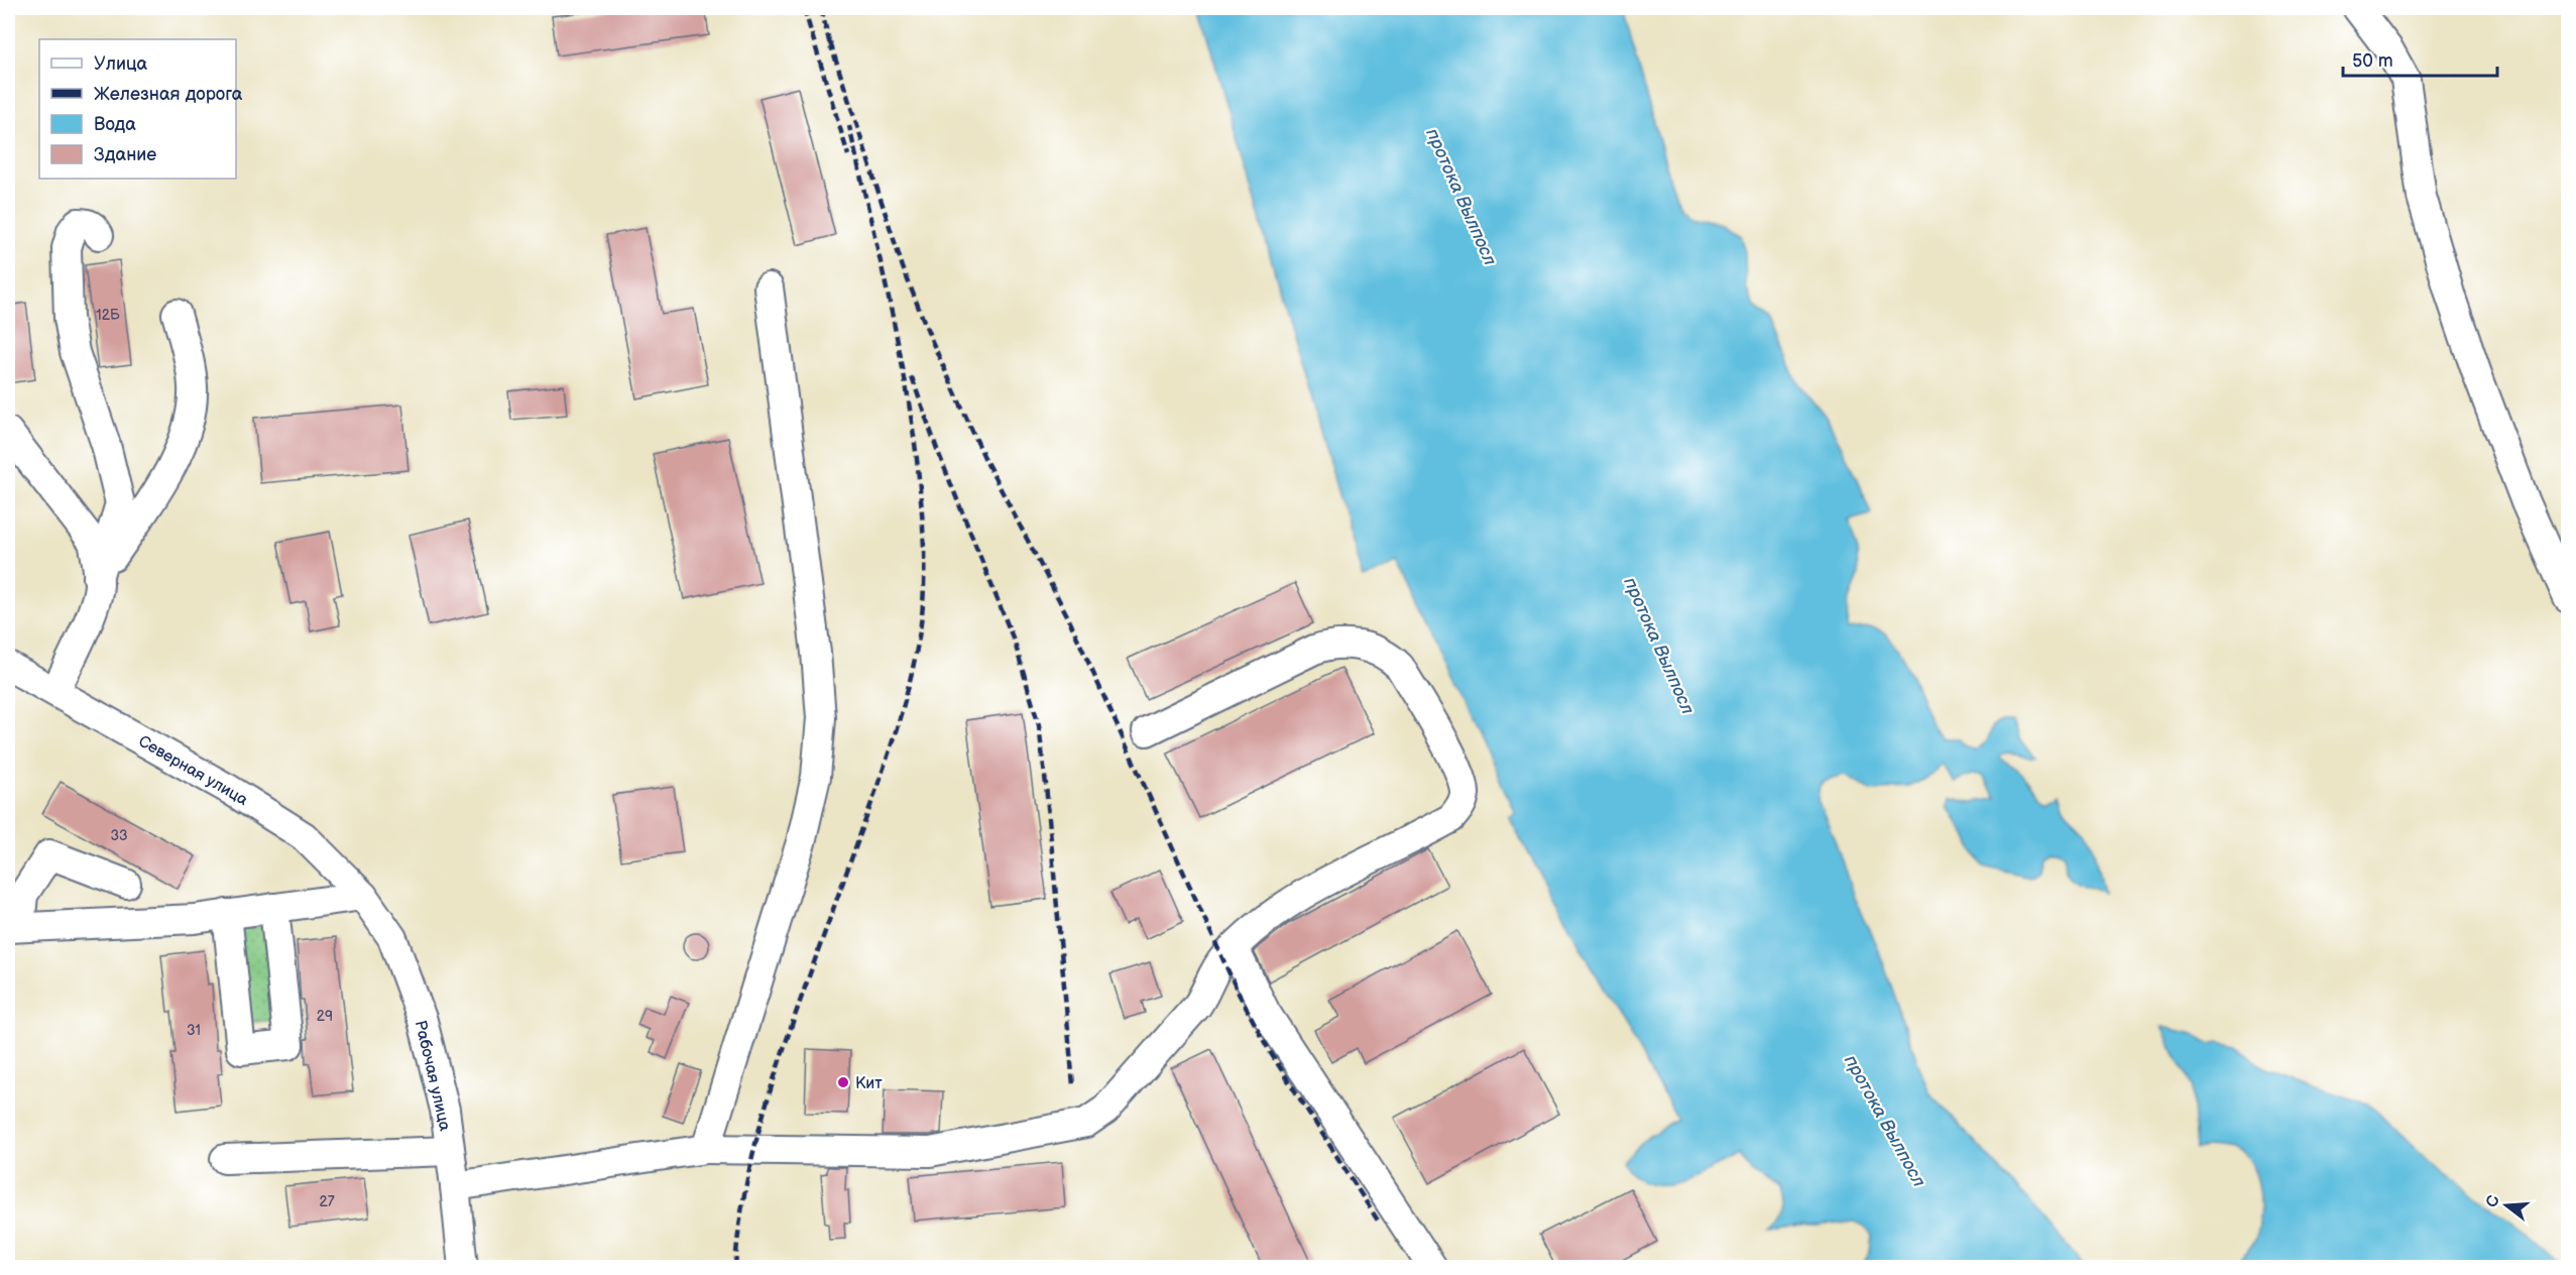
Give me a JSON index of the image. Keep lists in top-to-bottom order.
{
  "streets": {
    "street": ["Северная улица", "Рабочая улица"]
  },
  "crossings": [
    ["Северная улица", "Рабочая улица"]
  ],
  "water": ["протока Вылпосл"],
  "places": ["Кит"],
  "house_numbers": [
    "12Б",
    "33",
    "29",
    "31",
    "27"
  ],
  "legend": [
    "Улица",
    "Железная дорога",
    "Вода",
    "Здание"
  ],
  "scale_bar": "50 m",
  "north": "left"
}
